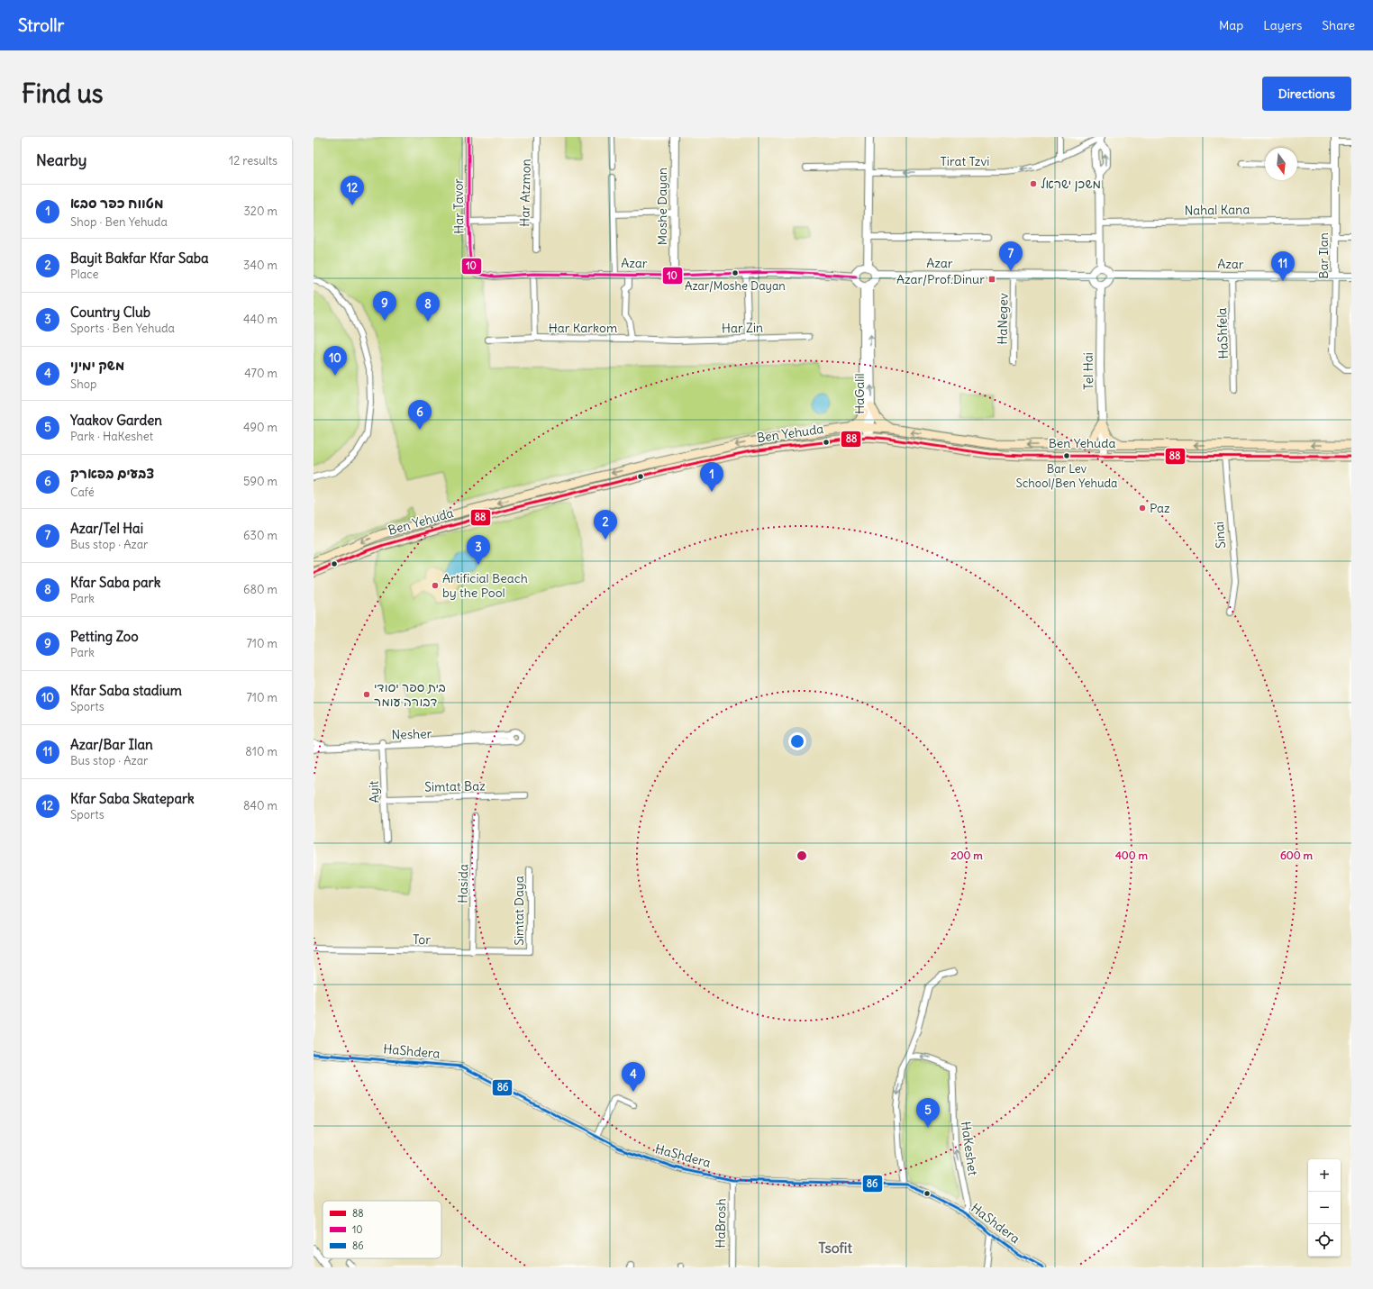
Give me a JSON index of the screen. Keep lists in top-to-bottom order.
{
  "streets": {
    "main road": ["Ben Yehuda"],
    "street": [
      "Tirat Tzvi",
      "Har Atzmon",
      "Har Tavor",
      "Moshe Dayan",
      "Nahal Kana",
      "Bar Ilan",
      "Azar",
      "HaNegev",
      "Har Karkom",
      "Har Zin",
      "HaShfela",
      "Tel Hai",
      "HaGalil",
      "Sinai",
      "Nesher",
      "Simtat Baz",
      "Ayit",
      "Hasida",
      "Simtat Daya",
      "Tor",
      "HaShdera",
      "HaKeshet",
      "HaBrosh"
    ]
  },
  "crossings": [
    ["Har Tavor", "Azar"],
    ["Moshe Dayan", "Azar"],
    ["Nahal Kana", "Bar Ilan"],
    ["Bar Ilan", "Azar"],
    ["Azar", "HaNegev"],
    ["Azar", "Har Karkom"],
    ["Azar", "HaShfela"],
    ["Azar", "Tel Hai"],
    ["Azar", "HaGalil"],
    ["Har Karkom", "Har Zin"],
    ["Tel Hai", "Ben Yehuda"],
    ["HaGalil", "Ben Yehuda"],
    ["Ben Yehuda", "Sinai"],
    ["Nesher", "Ayit"],
    ["Simtat Baz", "Ayit"],
    ["Hasida", "Tor"],
    ["Simtat Daya", "Tor"],
    ["HaShdera", "HaKeshet"],
    ["HaShdera", "HaBrosh"]
  ],
  "one_way": ["Tirat Tzvi", "HaKeshet"],
  "districts": ["Tsofit"],
  "places": {
    "other": [
      "משכן ישראל",
      "Azar/Moshe Dayan",
      "Bar Lev School/Ben Yehuda",
      "Paz",
      "Artificial Beach by the Pool",
      "בית ספר יסודי דבורה עומר"
    ],
    "transit": ["Azar/Prof.Dinur"]
  },
  "lines": ["transit line 10", "transit line 88", "transit line 86"],
  "legend": ["88", "10", "86"],
  "north": "bottom",
  "page": {
    "header": "Strollr",
    "nav": ["Map", "Layers", "Share"],
    "buttons": "Directions",
    "title": "Find us",
    "heading": ["Nearby", "12 results"],
    "pins": [
      "12",
      "7",
      "11",
      "9",
      "8",
      "10",
      "6",
      "1",
      "2",
      "3",
      "4",
      "5"
    ],
    "list": [
      {
        "mark": "1",
        "name": "מטווח כפר סבא",
        "note": "Shop · Ben Yehuda",
        "value": "320 m"
      },
      {
        "mark": "2",
        "name": "Bayit Bakfar Kfar Saba",
        "note": "Place",
        "value": "340 m"
      },
      {
        "mark": "3",
        "name": "Country Club",
        "note": "Sports · Ben Yehuda",
        "value": "440 m"
      },
      {
        "mark": "4",
        "name": "משק ימיני",
        "note": "Shop",
        "value": "470 m"
      },
      {
        "mark": "5",
        "name": "Yaakov Garden",
        "note": "Park · HaKeshet",
        "value": "490 m"
      },
      {
        "mark": "6",
        "name": "צבעים בפארק",
        "note": "Café",
        "value": "590 m"
      },
      {
        "mark": "7",
        "name": "Azar/Tel Hai",
        "note": "Bus stop · Azar",
        "value": "630 m"
      },
      {
        "mark": "8",
        "name": "Kfar Saba park",
        "note": "Park",
        "value": "680 m"
      },
      {
        "mark": "9",
        "name": "Petting Zoo",
        "note": "Park",
        "value": "710 m"
      },
      {
        "mark": "10",
        "name": "Kfar Saba stadium",
        "note": "Sports",
        "value": "710 m"
      },
      {
        "mark": "11",
        "name": "Azar/Bar Ilan",
        "note": "Bus stop · Azar",
        "value": "810 m"
      },
      {
        "mark": "12",
        "name": "Kfar Saba Skatepark",
        "note": "Sports",
        "value": "840 m"
      }
    ],
    "map_buttons": ["+", "−"]
  },
  "rings": ["200 m", "400 m", "600 m"]
}
